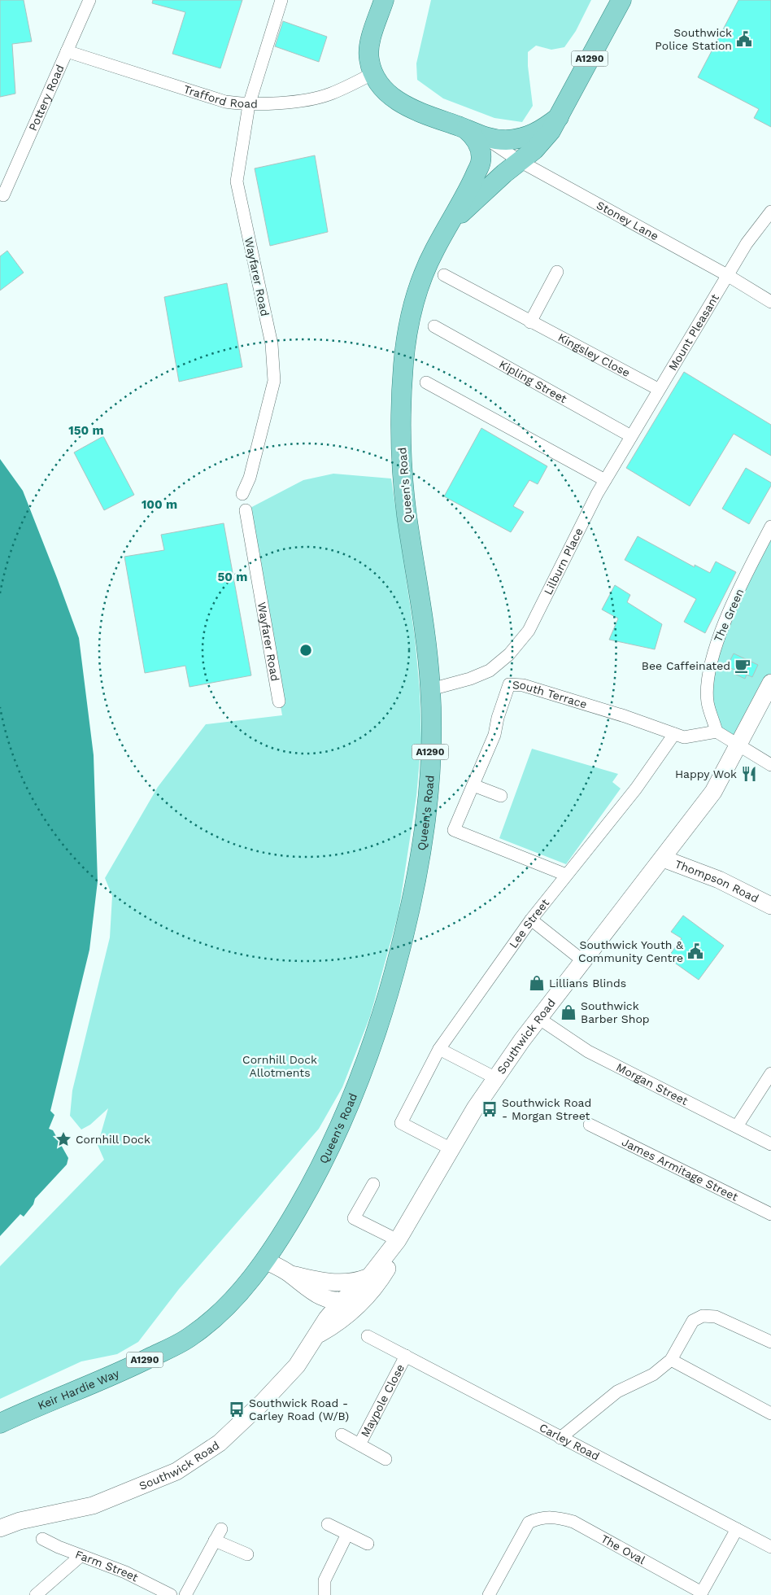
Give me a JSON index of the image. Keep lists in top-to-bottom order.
{
  "streets": {
    "main road": [
      "A1290",
      "Queen's Road",
      "Thompson Road",
      "Southwick Road",
      "Keir Hardie Way"
    ],
    "street": [
      "Trafford Road",
      "Pottery Road",
      "Stoney Lane",
      "Wayfarer Road",
      "Mount Pleasant",
      "Kingsley Close",
      "Kipling Street",
      "Lilburn Place",
      "The Green",
      "South Terrace",
      "Lee Street",
      "Morgan Street",
      "James Armitage Street",
      "Maypole Close",
      "Carley Road",
      "The Oval",
      "Farm Street"
    ]
  },
  "crossings": [
    ["A1290", "Trafford Road"],
    ["A1290", "Stoney Lane"],
    ["A1290", "Queen's Road"],
    ["Trafford Road", "Pottery Road"],
    ["Trafford Road", "Wayfarer Road"],
    ["Stoney Lane", "Mount Pleasant"],
    ["Mount Pleasant", "Kingsley Close"],
    ["Mount Pleasant", "Lilburn Place"],
    ["Kingsley Close", "Lilburn Place"],
    ["Kipling Street", "Lilburn Place"],
    ["Queen's Road", "Lilburn Place"],
    ["Queen's Road", "Keir Hardie Way"],
    ["The Green", "South Terrace"],
    ["South Terrace", "Lee Street"],
    ["Thompson Road", "Southwick Road"],
    ["Lee Street", "Southwick Road"],
    ["Southwick Road", "Morgan Street"],
    ["Maypole Close", "Carley Road"]
  ],
  "parks": ["Cornhill Dock Allotments"],
  "places": {
    "public building": ["Southwick Police Station", "Southwick Youth & Community Centre"],
    "cafe": ["Bee Caffeinated"],
    "restaurant": ["Happy Wok"],
    "shop": ["Lillians Blinds", "Southwick Barber Shop"],
    "bus stop": ["Southwick Road - Morgan Street", "Southwick Road - Carley Road (W/B)"],
    "place": ["Cornhill Dock"]
  },
  "rings": ["150 m", "100 m", "50 m"]
}
